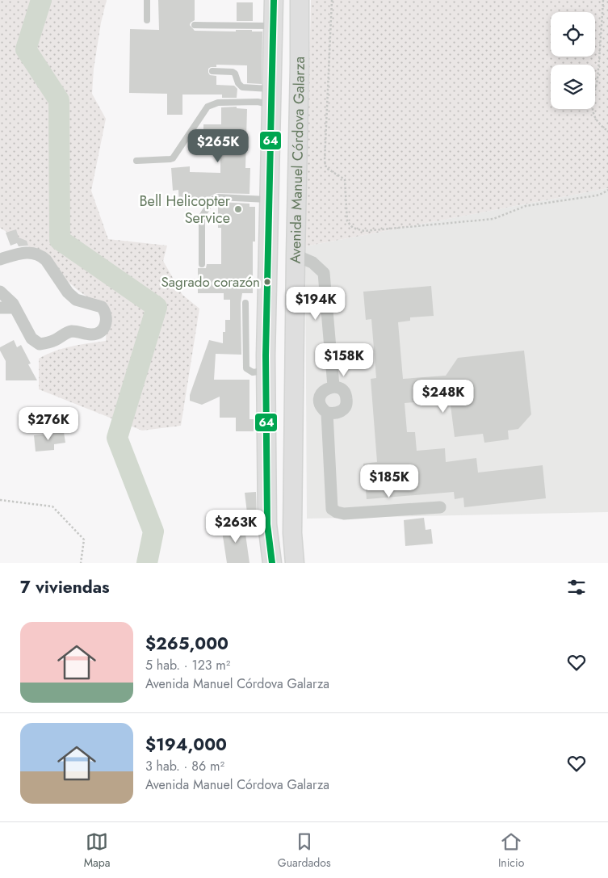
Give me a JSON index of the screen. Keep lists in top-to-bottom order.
{
  "streets": {
    "main road": ["Avenida Manuel Córdova Galarza"]
  },
  "places": ["Bell Helicopter Service", "Sagrado corazón"],
  "lines": ["transit line 64"],
  "page": {
    "price": [
      "$265K",
      "$194K",
      "$158K",
      "$248K",
      "$276K",
      "$185K",
      "$263K"
    ],
    "heading": "7 viviendas",
    "list": [
      {
        "name": "$265,000",
        "note": "5 hab. · 123 m² · Avenida Manuel Córdova Galarza"
      },
      {
        "name": "$194,000",
        "note": "3 hab. · 86 m² · Avenida Manuel Córdova Galarza"
      }
    ],
    "tabs": ["Mapa", "Guardados", "Inicio"]
  }
}
